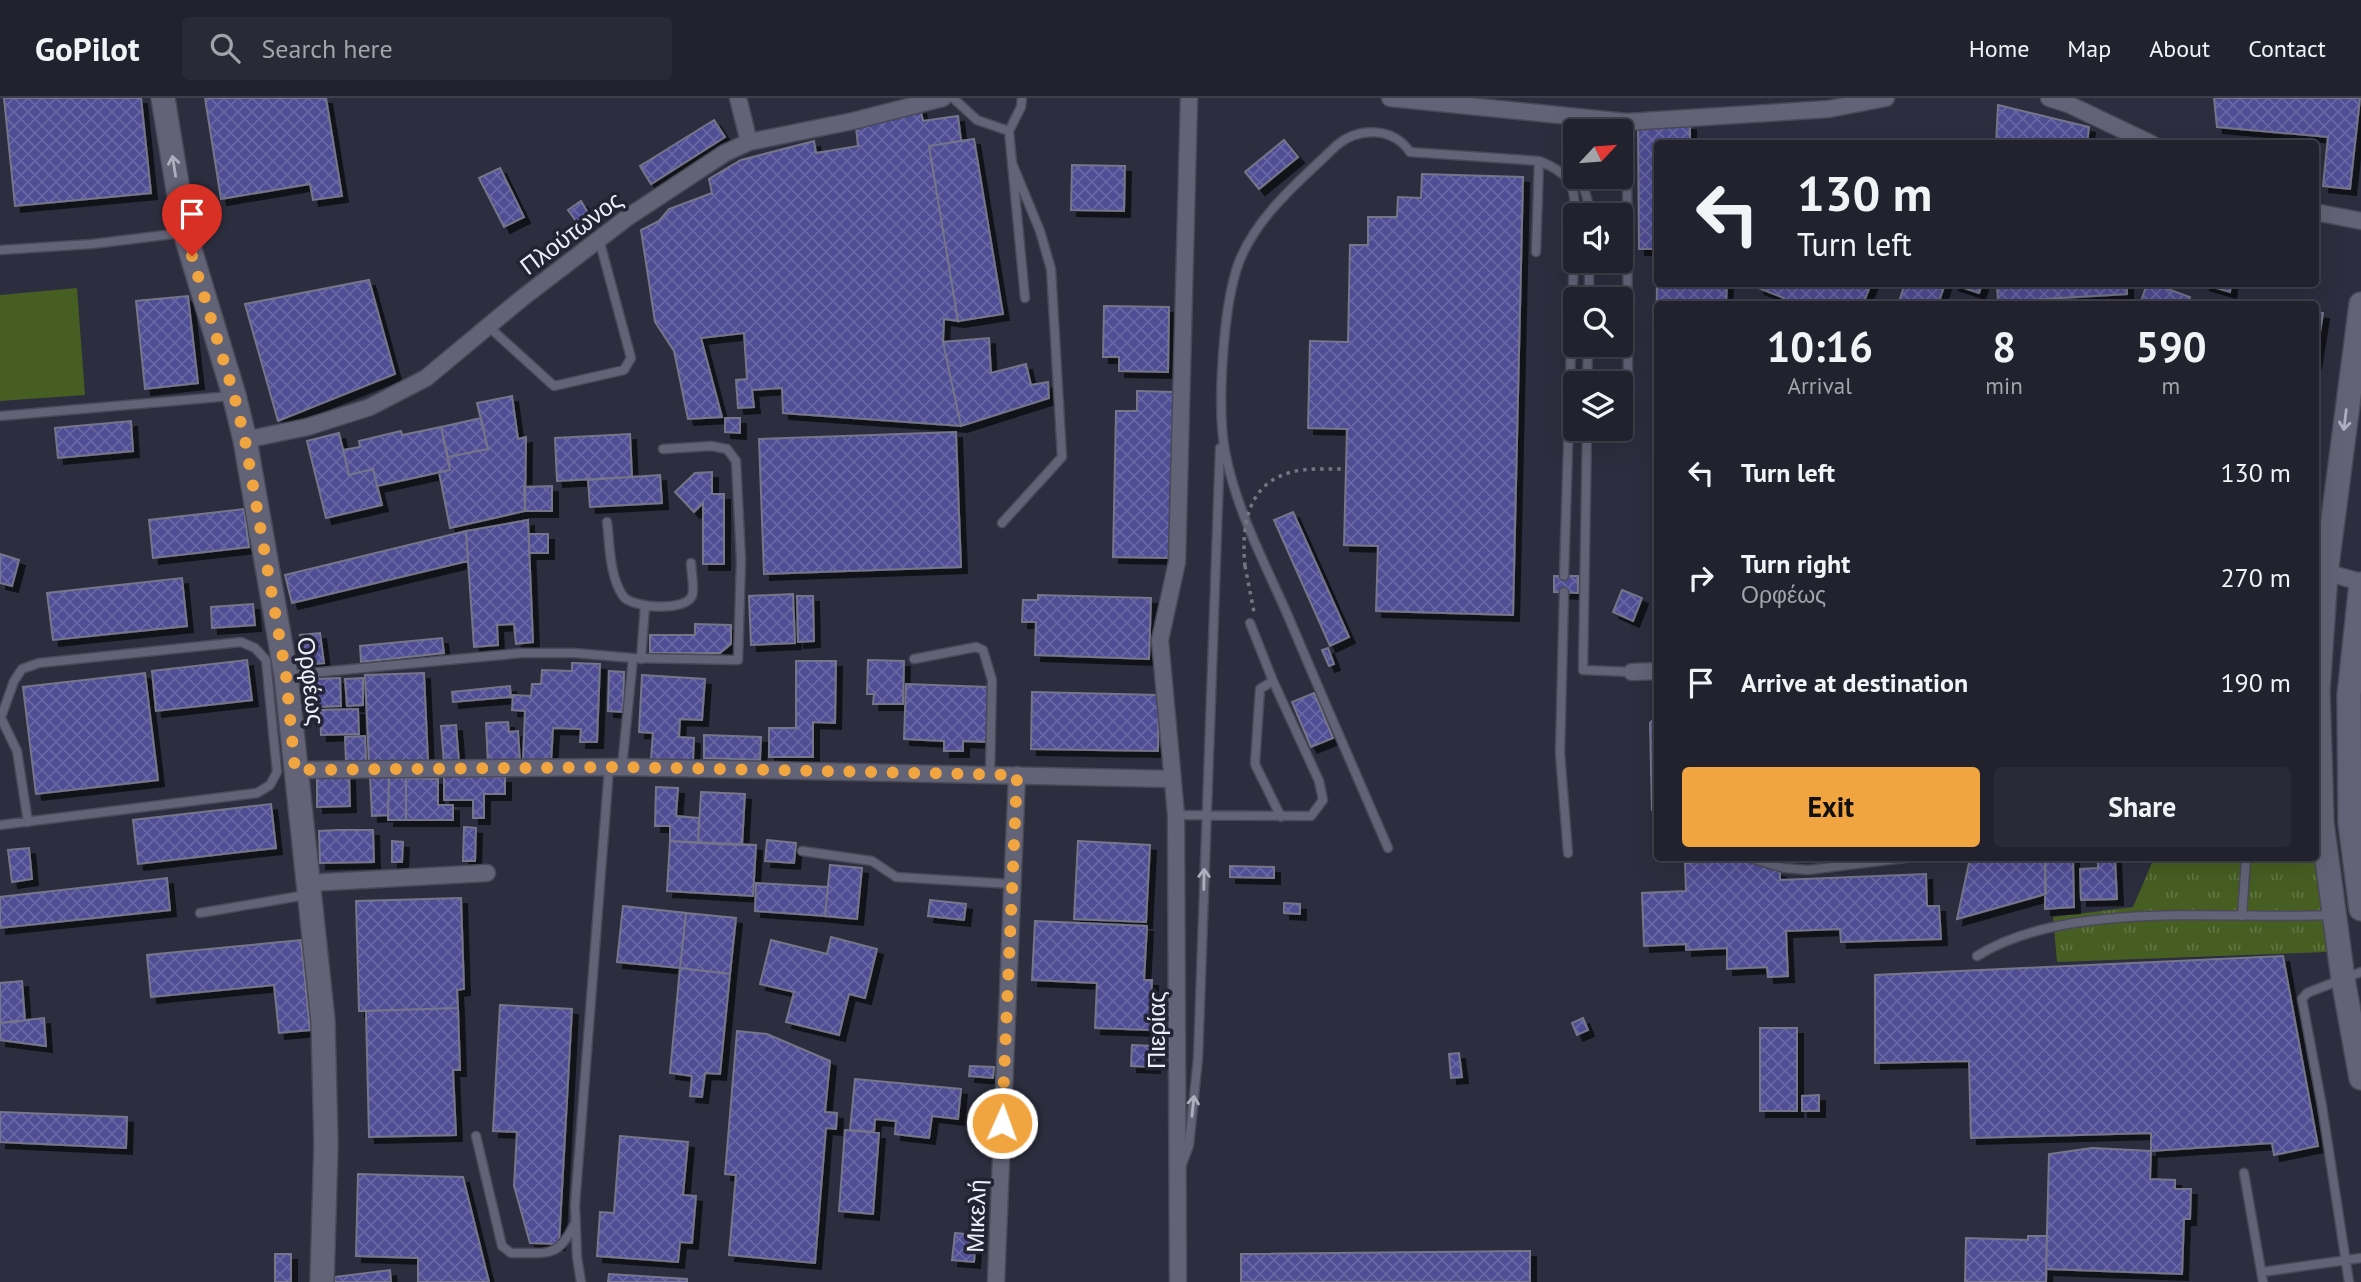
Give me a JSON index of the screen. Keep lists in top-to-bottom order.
{
  "streets": {
    "street": [
      "Πλούτωνος",
      "Ορφέως",
      "Πιερίας",
      "Μικελή"
    ]
  },
  "crossings": [
    ["Πλούτωνος", "Ορφέως"]
  ],
  "north": "top right",
  "page": {
    "header": "GoPilot",
    "search": "Search here",
    "nav": [
      "Home",
      "Map",
      "About",
      "Contact"
    ],
    "turn": ["130 m", "Turn left"],
    "eta": [
      "10:16",
      "Arrival",
      "8",
      "min",
      "590",
      "m"
    ],
    "list": [
      {
        "name": "Turn left",
        "value": "130 m"
      },
      {
        "name": "Turn right",
        "note": "Ορφέως",
        "value": "270 m"
      },
      {
        "name": "Arrive at destination",
        "value": "190 m"
      }
    ],
    "buttons": ["Exit", "Share"]
  }
}
